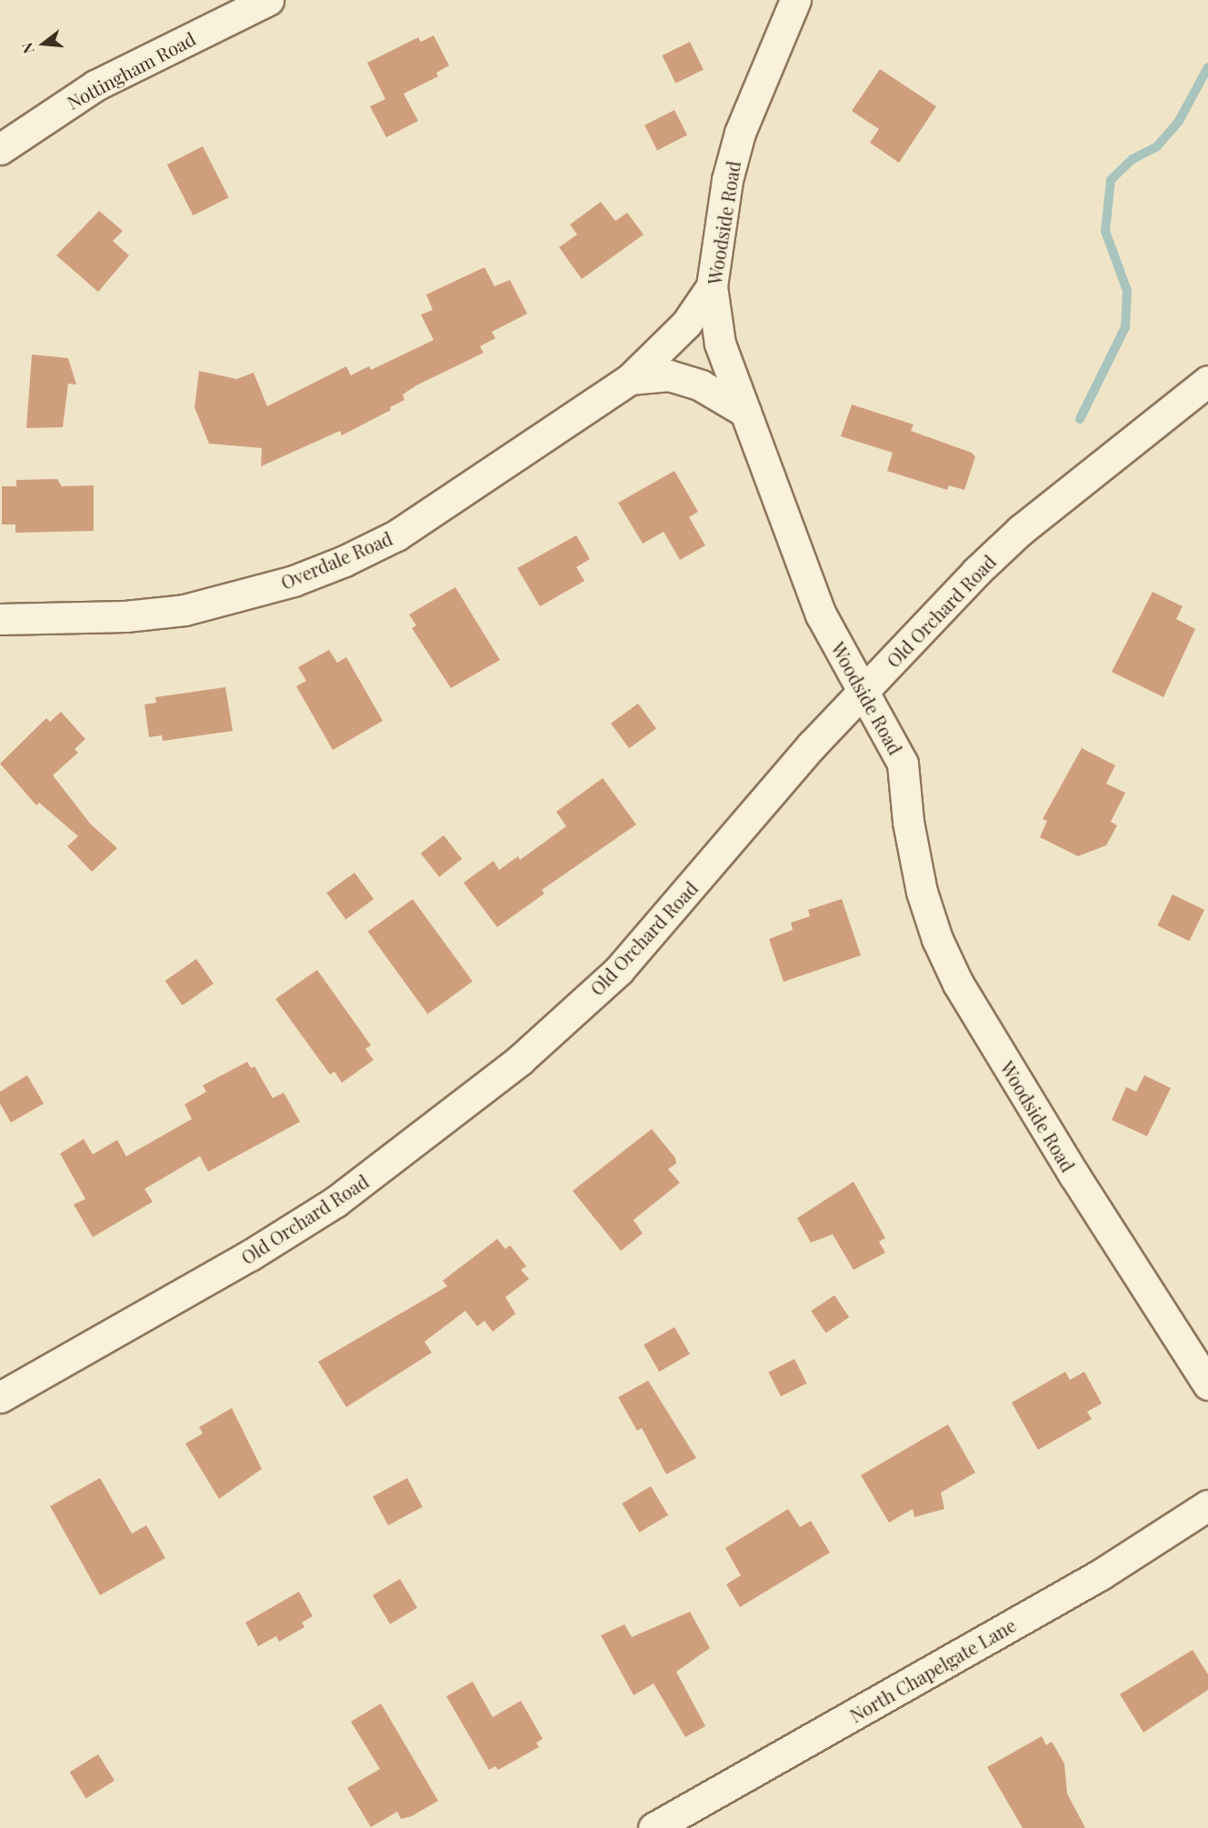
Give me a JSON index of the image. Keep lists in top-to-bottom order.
{
  "streets": {
    "street": [
      "Nottingham Road",
      "Woodside Road",
      "Overdale Road",
      "Old Orchard Road",
      "North Chapelgate Lane"
    ]
  },
  "crossings": [
    ["Woodside Road", "Overdale Road"],
    ["Woodside Road", "Old Orchard Road"]
  ],
  "north": "left"
}
